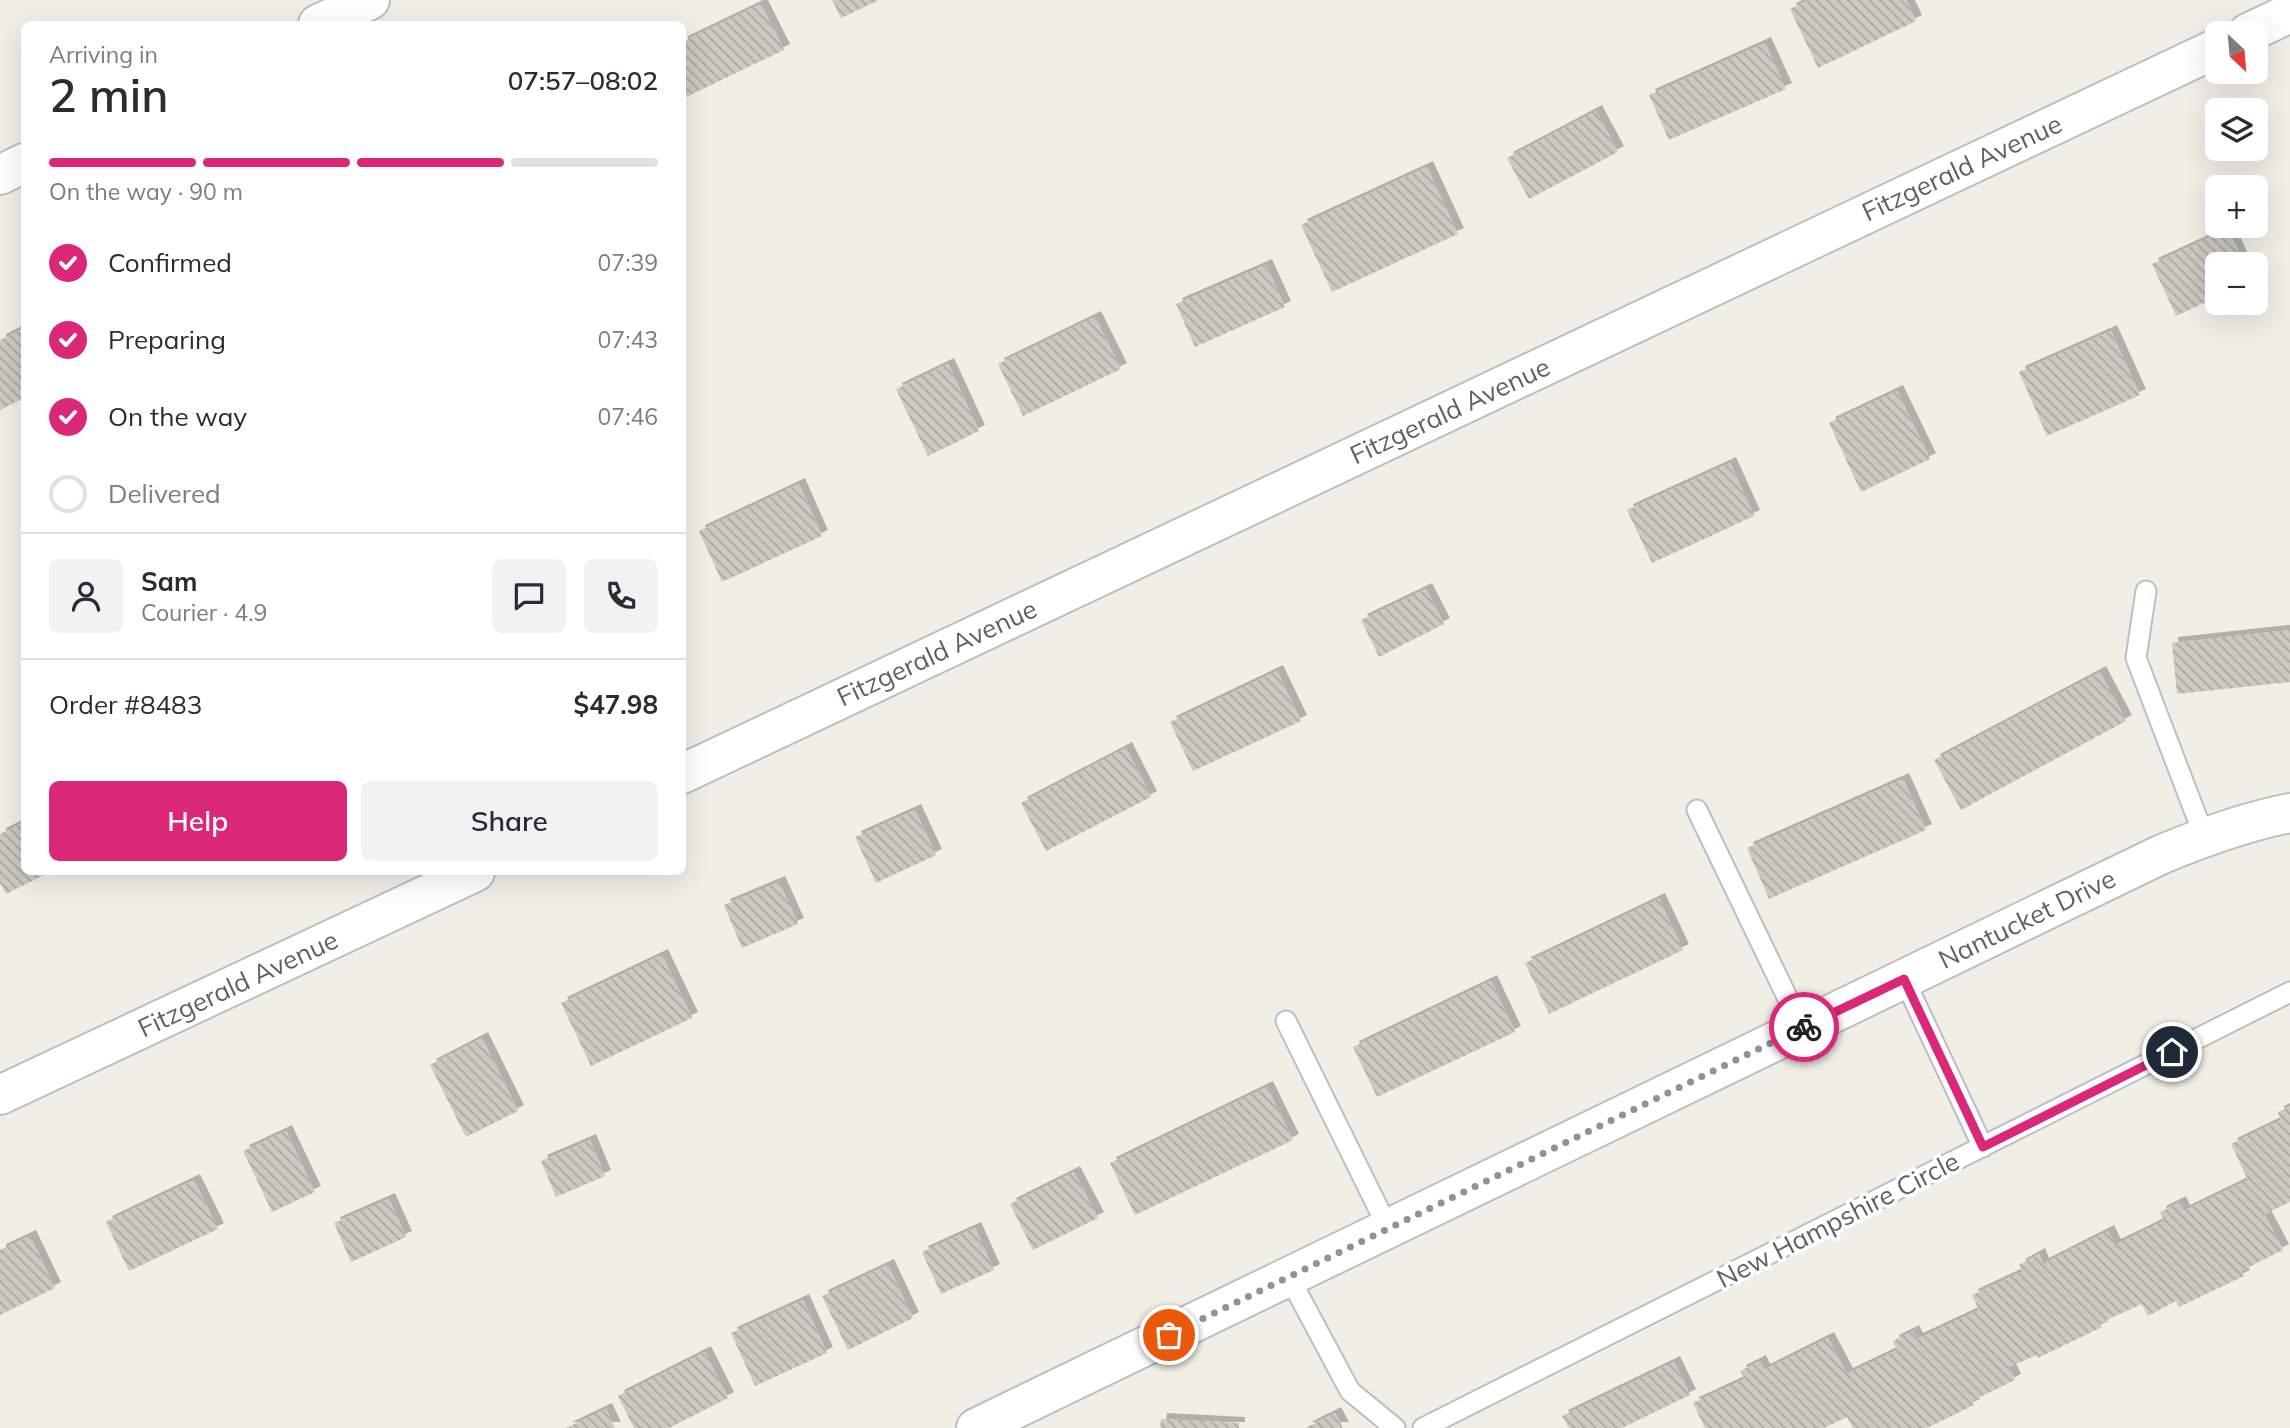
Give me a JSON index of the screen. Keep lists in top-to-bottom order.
{
  "streets": {
    "street": ["Fitzgerald Avenue", "Nantucket Drive"],
    "lane": ["New Hampshire Circle"]
  },
  "north": "bottom right",
  "page": {
    "map_buttons": ["+", "−"],
    "heading": ["2 min", "Arriving in", "07:57–08:02"],
    "panel": [
      "Sam",
      "Courier · 4.9",
      "Order #8483",
      "$47.98"
    ],
    "bar": "On the way · 90 m",
    "list": [
      ["Confirmed", "07:39"],
      ["Preparing", "07:43"],
      ["On the way", "07:46"],
      "Delivered"
    ],
    "buttons": ["Help", "Share"]
  }
}
